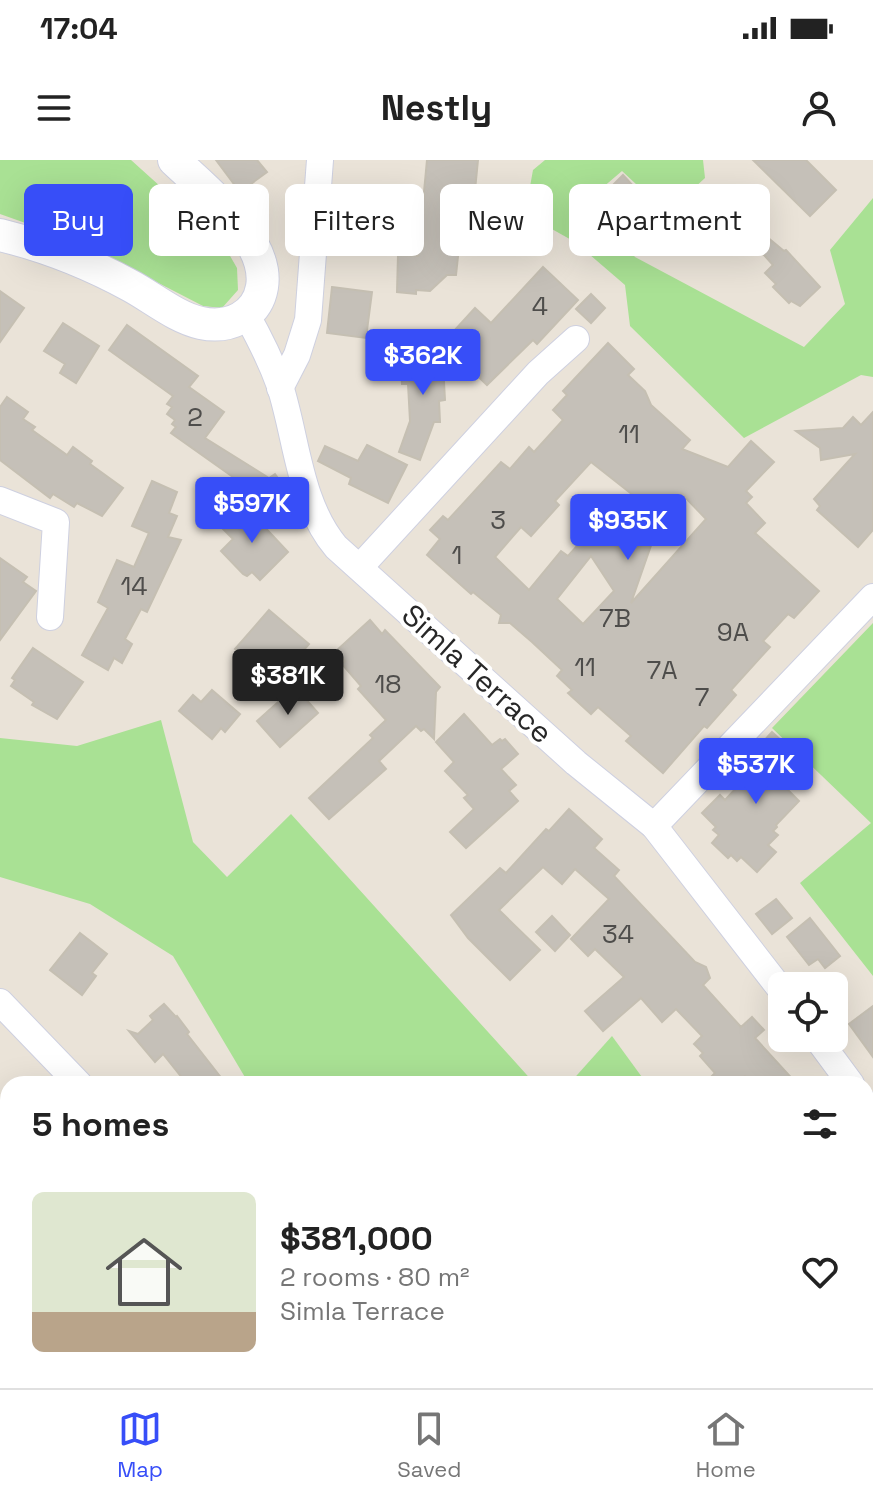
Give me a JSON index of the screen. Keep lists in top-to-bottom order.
{
  "streets": {
    "street": ["Simla Terrace"]
  },
  "house_numbers": [
    "4",
    "2",
    "11",
    "3",
    "1",
    "14",
    "7B",
    "9A",
    "11",
    "7A",
    "18",
    "7",
    "34"
  ],
  "page": {
    "status": "17:04",
    "header": "Nestly",
    "chip": [
      "Buy",
      "Rent",
      "Filters",
      "New",
      "Apartment"
    ],
    "price": [
      "$362K",
      "$597K",
      "$935K",
      "$381K",
      "$537K"
    ],
    "heading": "5 homes",
    "list": [
      {
        "name": "$381,000",
        "note": "2 rooms · 80 m² · Simla Terrace"
      }
    ],
    "tabs": ["Map", "Saved", "Home"]
  }
}
